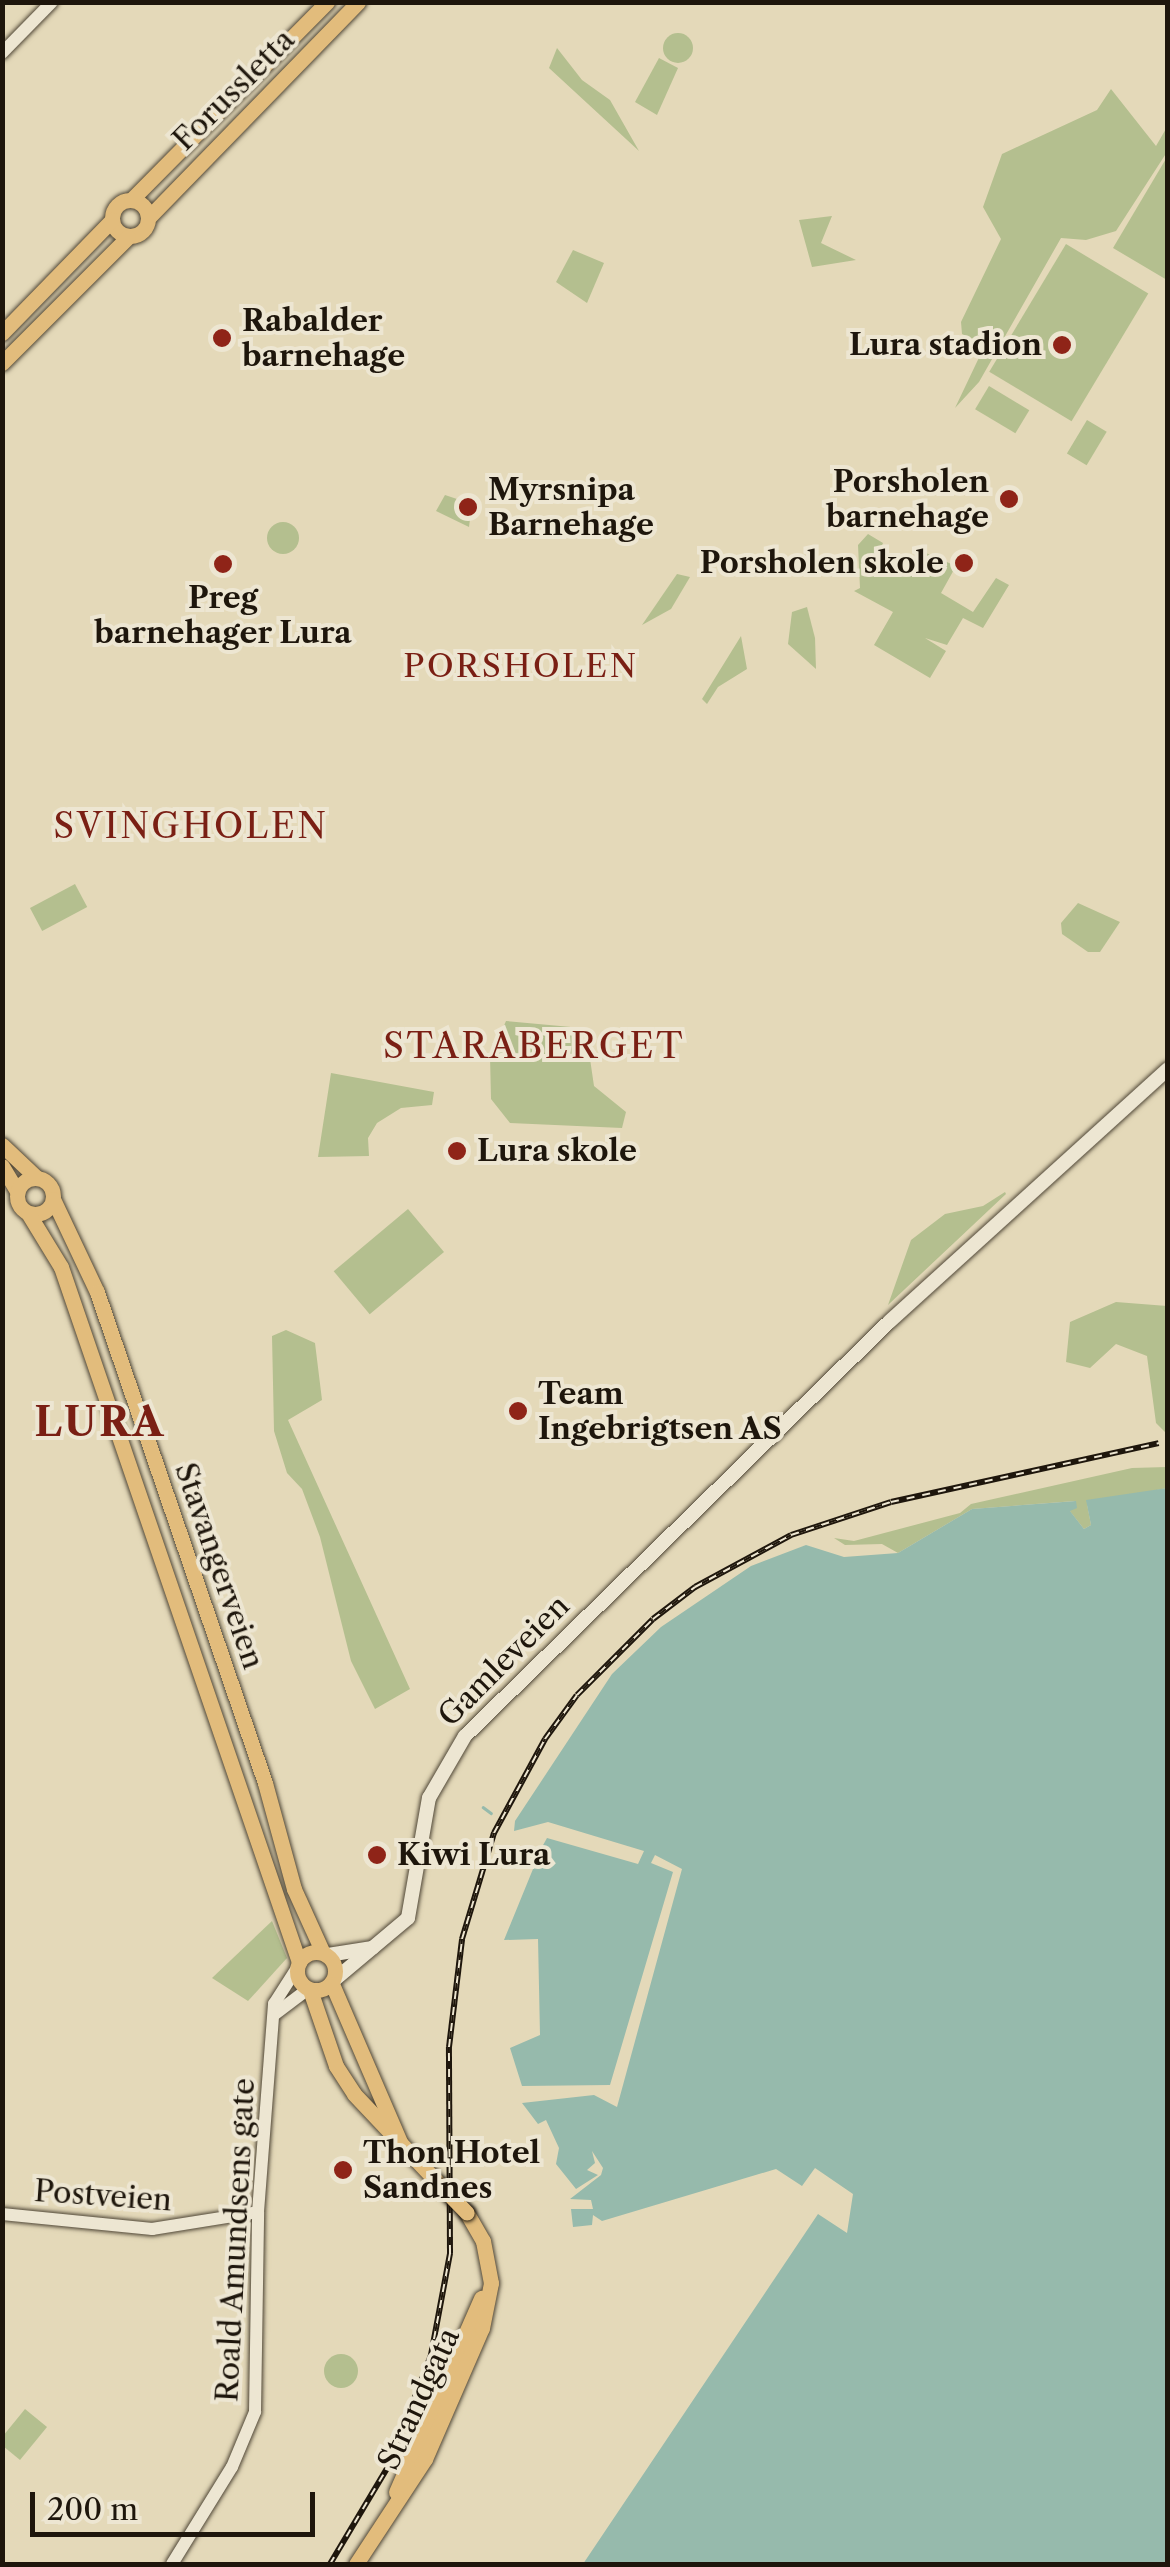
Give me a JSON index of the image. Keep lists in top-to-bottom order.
{
  "streets": {
    "main road": [
      "Forussletta",
      "Stavangerveien",
      "Gamleveien",
      "Strandgata"
    ],
    "street": ["Postveien", "Roald Amundsens gate"]
  },
  "crossings": [
    ["Stavangerveien", "Gamleveien"],
    ["Stavangerveien", "Roald Amundsens gate"],
    ["Stavangerveien", "Strandgata"],
    ["Postveien", "Roald Amundsens gate"]
  ],
  "districts": [
    "PORSHOLEN",
    "SVINGHOLEN",
    "STARABERGET",
    "LURA"
  ],
  "places": [
    "Rabalder barnehage",
    "Lura stadion",
    "Porsholen barnehage",
    "Myrsnipa Barnehage",
    "Porsholen skole",
    "Preg barnehager Lura",
    "Lura skole",
    "Team Ingebrigtsen AS",
    "Kiwi Lura",
    "Thon Hotel Sandnes"
  ],
  "scale_bar": "200 m"
}
